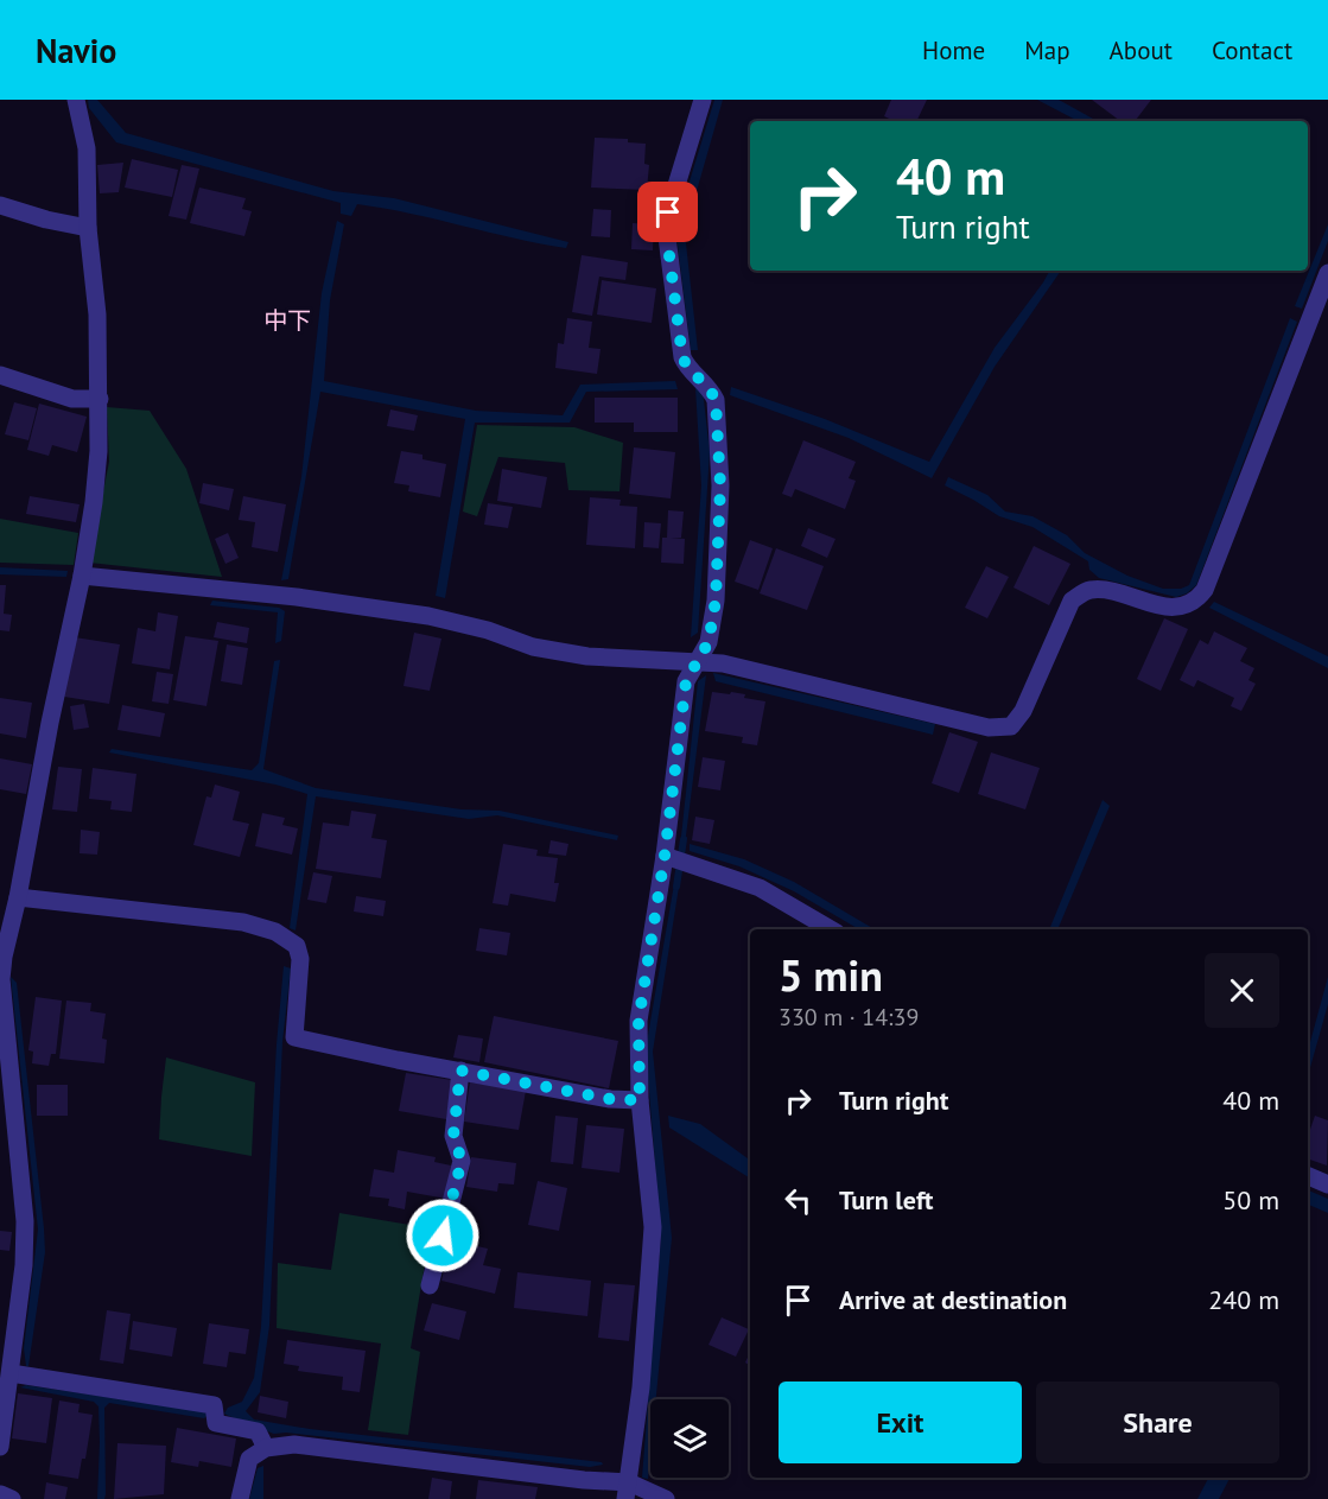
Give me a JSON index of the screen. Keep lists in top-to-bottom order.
{
  "districts": ["中下"],
  "page": {
    "header": "Navio",
    "nav": [
      "Home",
      "Map",
      "About",
      "Contact"
    ],
    "turn": ["40 m", "Turn right"],
    "heading": ["5 min", "330 m · 14:39"],
    "list": [
      {
        "name": "Turn right",
        "value": "40 m"
      },
      {
        "name": "Turn left",
        "value": "50 m"
      },
      {
        "name": "Arrive at destination",
        "value": "240 m"
      }
    ],
    "buttons": ["Exit", "Share"]
  }
}
